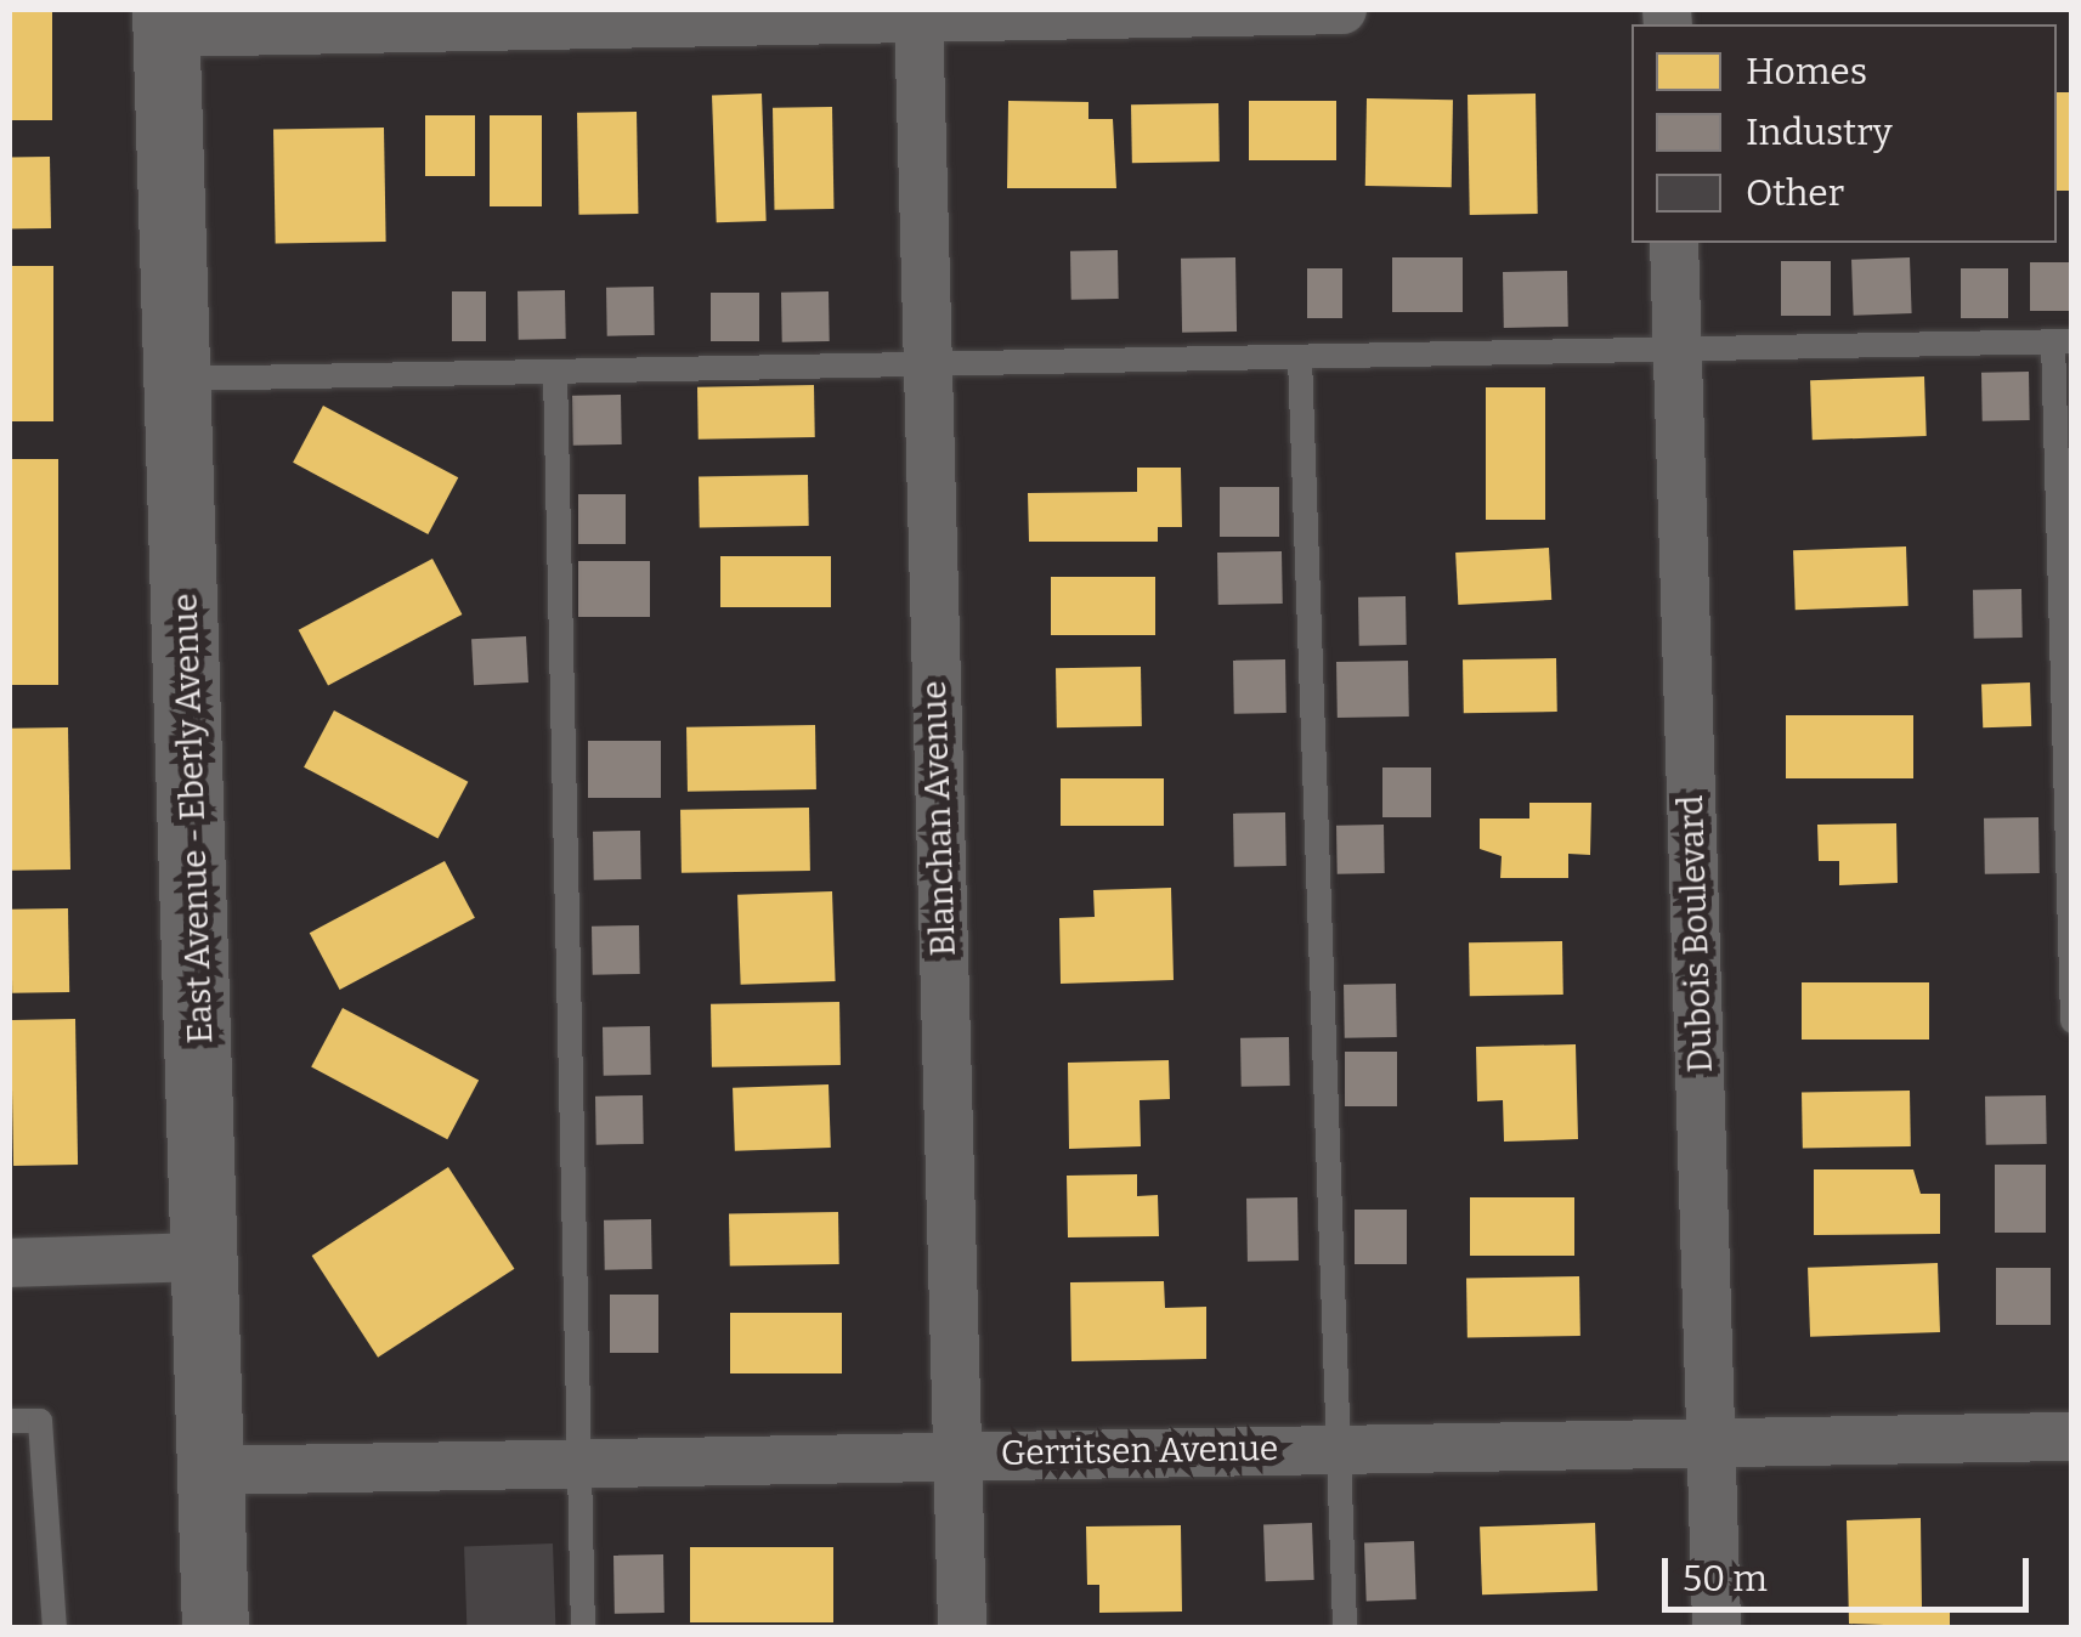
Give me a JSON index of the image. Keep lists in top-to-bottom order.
{
  "streets": {
    "main road": ["East Avenue - Eberly Avenue"],
    "street": ["Blanchan Avenue", "Dubois Boulevard", "Gerritsen Avenue"]
  },
  "crossings": [
    ["East Avenue - Eberly Avenue", "Gerritsen Avenue"],
    ["Blanchan Avenue", "Gerritsen Avenue"],
    ["Dubois Boulevard", "Gerritsen Avenue"]
  ],
  "legend": ["Homes", "Industry", "Other"],
  "scale_bar": "50 m"
}
